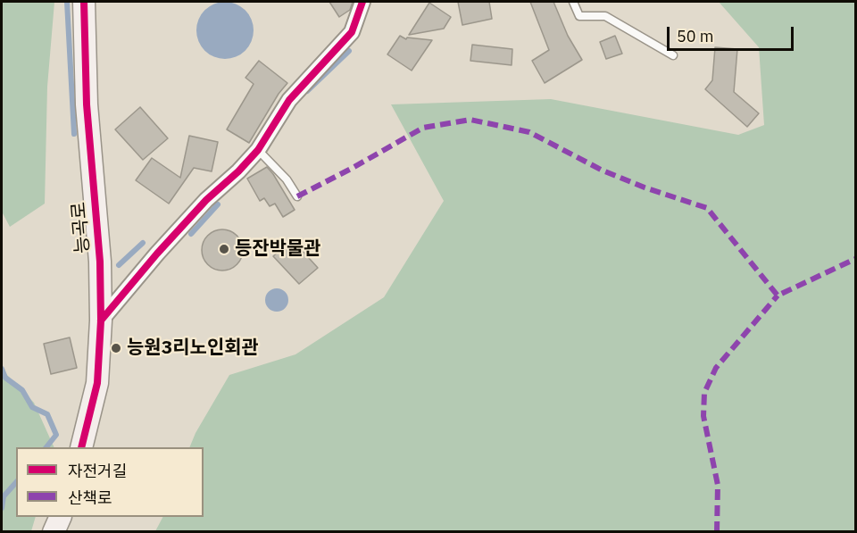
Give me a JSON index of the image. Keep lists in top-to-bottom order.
{
  "streets": {
    "street": ["능곡로"]
  },
  "places": ["등잔박물관", "능원3리노인회관"],
  "legend": ["자전거길", "산책로"],
  "scale_bar": "50 m"
}
